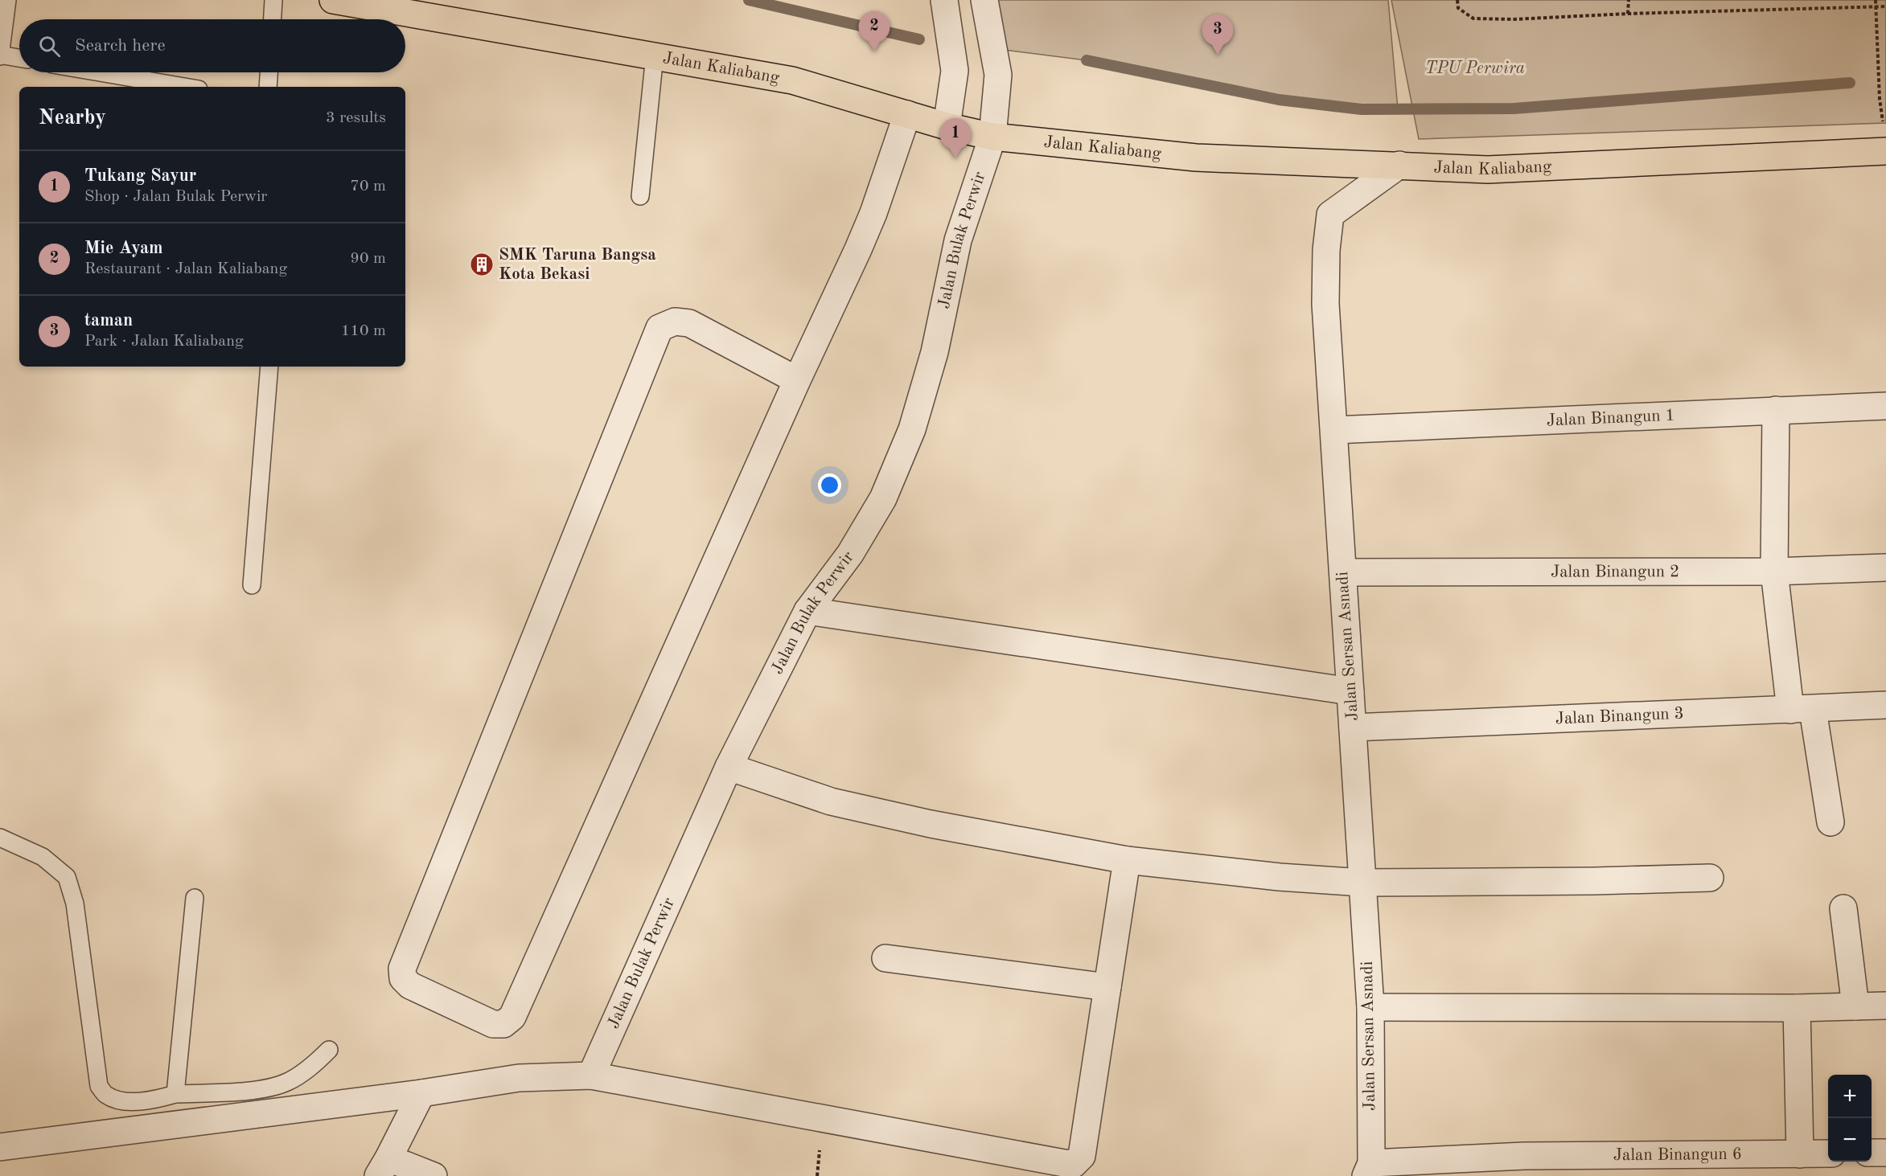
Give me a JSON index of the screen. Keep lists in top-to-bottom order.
{
  "streets": {
    "main road": ["Jalan Kaliabang"],
    "street": [
      "Jalan Bulak Perwir",
      "Jalan Binangun 1",
      "Jalan Binangun 2",
      "Jalan Sersan Asnadi",
      "Jalan Binangun 3",
      "Jalan Binangun 6"
    ]
  },
  "crossings": [
    ["Jalan Kaliabang", "Jalan Bulak Perwir"],
    ["Jalan Kaliabang", "Jalan Sersan Asnadi"],
    ["Jalan Binangun 1", "Jalan Sersan Asnadi"],
    ["Jalan Binangun 2", "Jalan Sersan Asnadi"],
    ["Jalan Sersan Asnadi", "Jalan Binangun 3"],
    ["Jalan Sersan Asnadi", "Jalan Binangun 6"]
  ],
  "parks": ["TPU Perwira"],
  "places": {
    "building": ["SMK Taruna Bangsa Kota Bekasi"]
  },
  "page": {
    "pins": ["2", "3", "1"],
    "search": "Search here",
    "heading": ["Nearby", "3 results"],
    "list": [
      {
        "mark": "1",
        "name": "Tukang Sayur",
        "note": "Shop · Jalan Bulak Perwir",
        "value": "70 m"
      },
      {
        "mark": "2",
        "name": "Mie Ayam",
        "note": "Restaurant · Jalan Kaliabang",
        "value": "90 m"
      },
      {
        "mark": "3",
        "name": "taman",
        "note": "Park · Jalan Kaliabang",
        "value": "110 m"
      }
    ],
    "map_buttons": ["+", "−"]
  }
}
